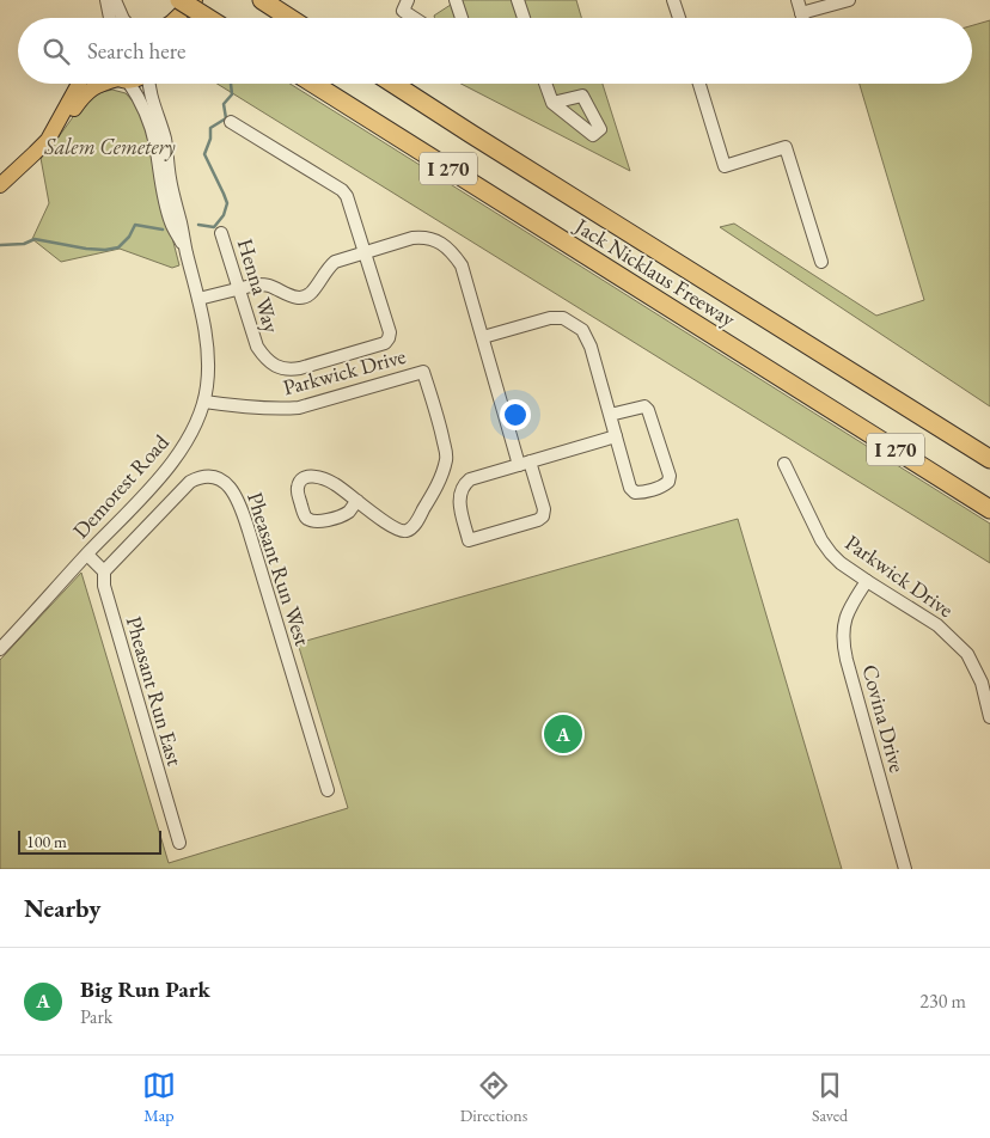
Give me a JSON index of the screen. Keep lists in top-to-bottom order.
{
  "streets": {
    "highway": ["I 270", "Jack Nicklaus Freeway"],
    "street": [
      "Henna Way",
      "Parkwick Drive",
      "Demorest Road",
      "Pheasant Run West",
      "Pheasant Run East",
      "Covina Drive"
    ]
  },
  "crossings": [
    ["Parkwick Drive", "Demorest Road"],
    ["Parkwick Drive", "Covina Drive"],
    ["Pheasant Run West", "Pheasant Run East"]
  ],
  "parks": ["Salem Cemetery"],
  "scale_bar": "100 m",
  "page": {
    "search": "Search here",
    "pins": "A",
    "scale": "100 m",
    "heading": "Nearby",
    "list": [
      {
        "mark": "A",
        "name": "Big Run Park",
        "note": "Park",
        "value": "230 m"
      }
    ],
    "nav": ["Map", "Directions", "Saved"]
  }
}
